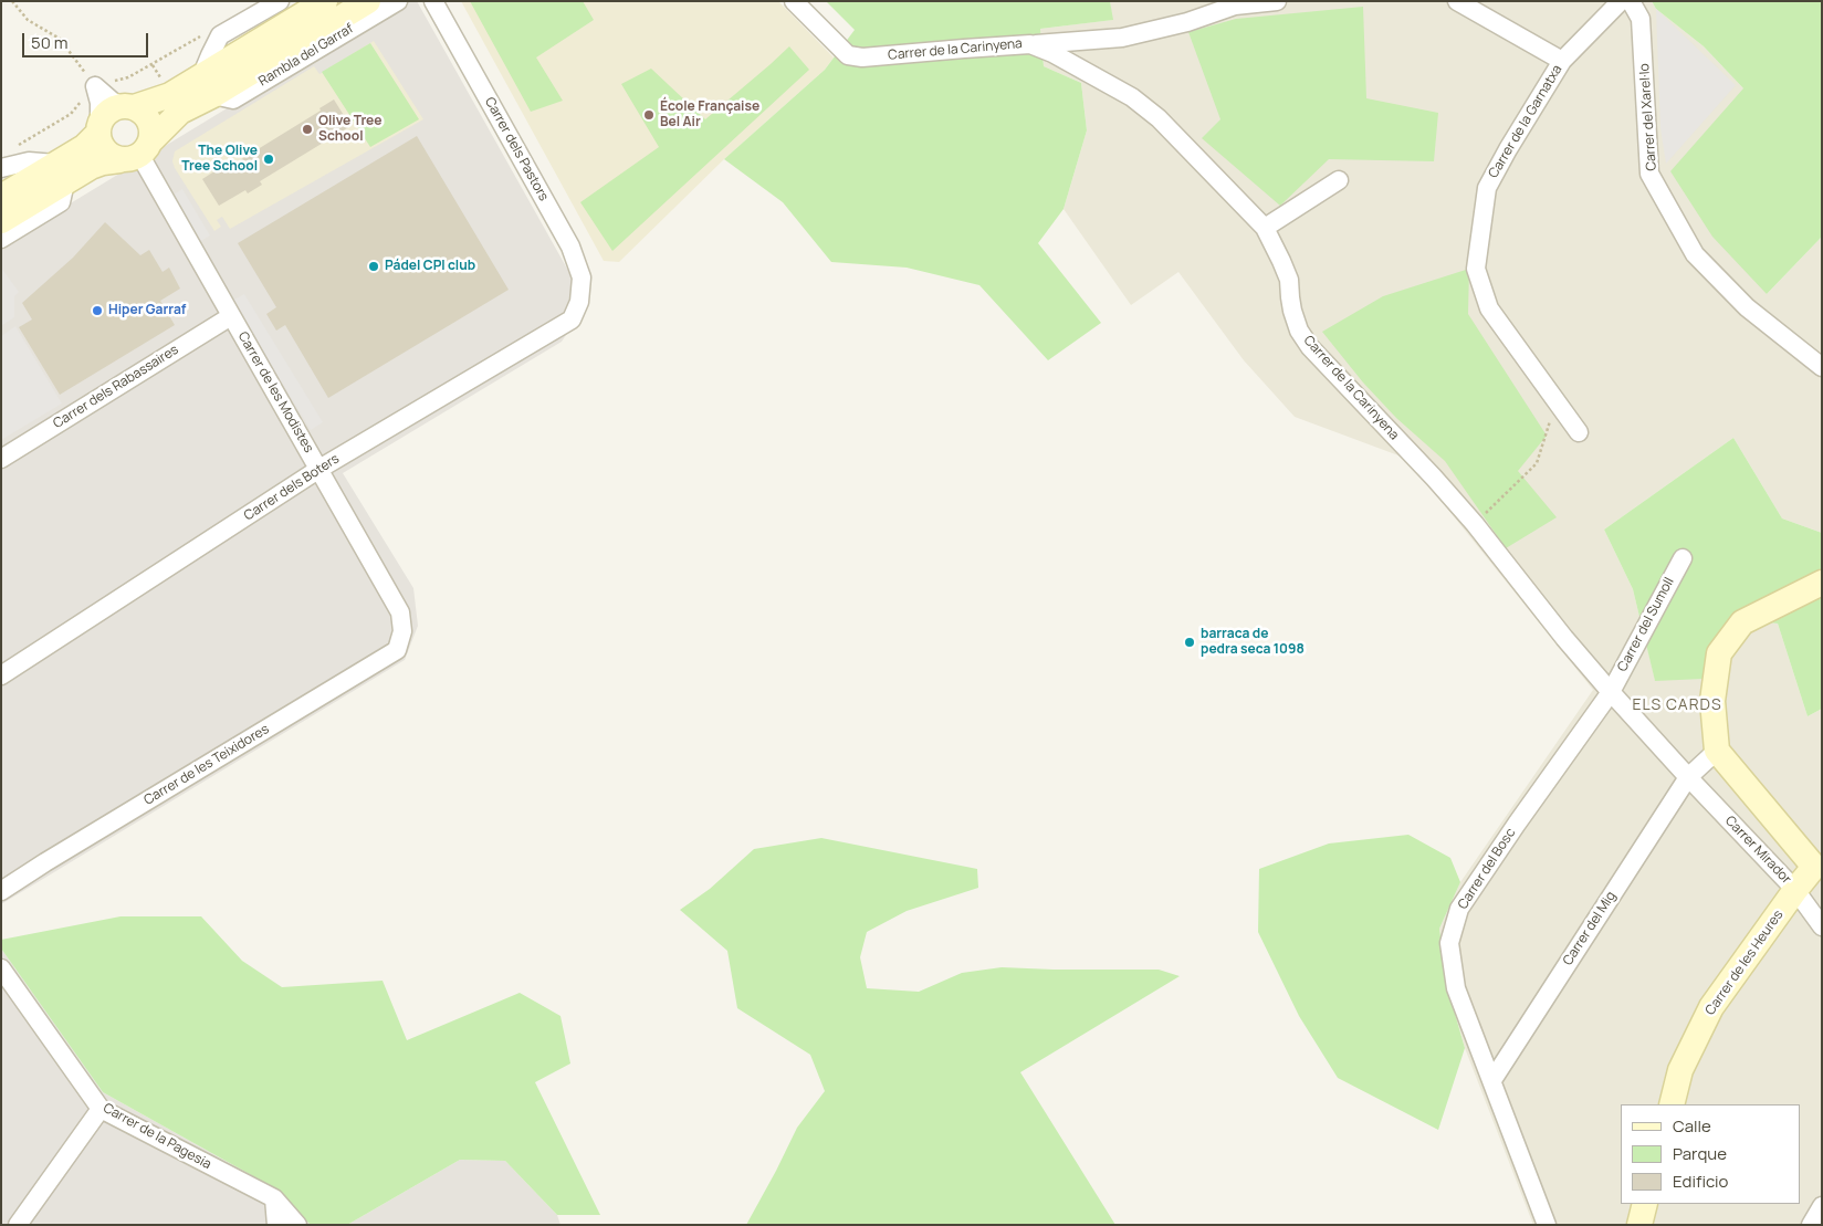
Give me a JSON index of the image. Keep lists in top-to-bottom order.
{
  "streets": {
    "street": [
      "Carrer de la Carinyena",
      "Rambla del Garraf",
      "Carrer del Xarel·lo",
      "Carrer de la Garnatxa",
      "Carrer dels Pastors",
      "Carrer dels Rabassaires",
      "Carrer de les Modistes",
      "Carrer dels Boters",
      "Carrer del Sumoll",
      "Carrer de les Teixidores",
      "Carrer Mirador",
      "Carrer del Bosc",
      "Carrer del Mig",
      "Carrer de les Heures",
      "Carrer de la Pagesia"
    ]
  },
  "crossings": [
    ["Carrer de la Carinyena", "Carrer del Sumoll"],
    ["Carrer de la Carinyena", "Carrer Mirador"],
    ["Carrer de la Carinyena", "Carrer del Bosc"],
    ["Carrer de la Carinyena", "Carrer del Mig"],
    ["Rambla del Garraf", "Carrer de les Modistes"],
    ["Carrer dels Pastors", "Carrer dels Boters"],
    ["Carrer dels Rabassaires", "Carrer de les Modistes"],
    ["Carrer de les Modistes", "Carrer dels Boters"],
    ["Carrer de les Modistes", "Carrer de les Teixidores"],
    ["Carrer del Sumoll", "Carrer del Bosc"],
    ["Carrer Mirador", "Carrer del Mig"],
    ["Carrer Mirador", "Carrer de les Heures"],
    ["Carrer del Bosc", "Carrer del Mig"]
  ],
  "districts": ["ELS CARDS"],
  "places": [
    "École Française Bel Air",
    "Olive Tree School",
    "The Olive Tree School",
    "Pádel CPI club",
    "Hiper Garraf",
    "barraca de pedra seca 1098"
  ],
  "legend": ["Calle", "Parque", "Edificio"],
  "scale_bar": "50 m"
}
